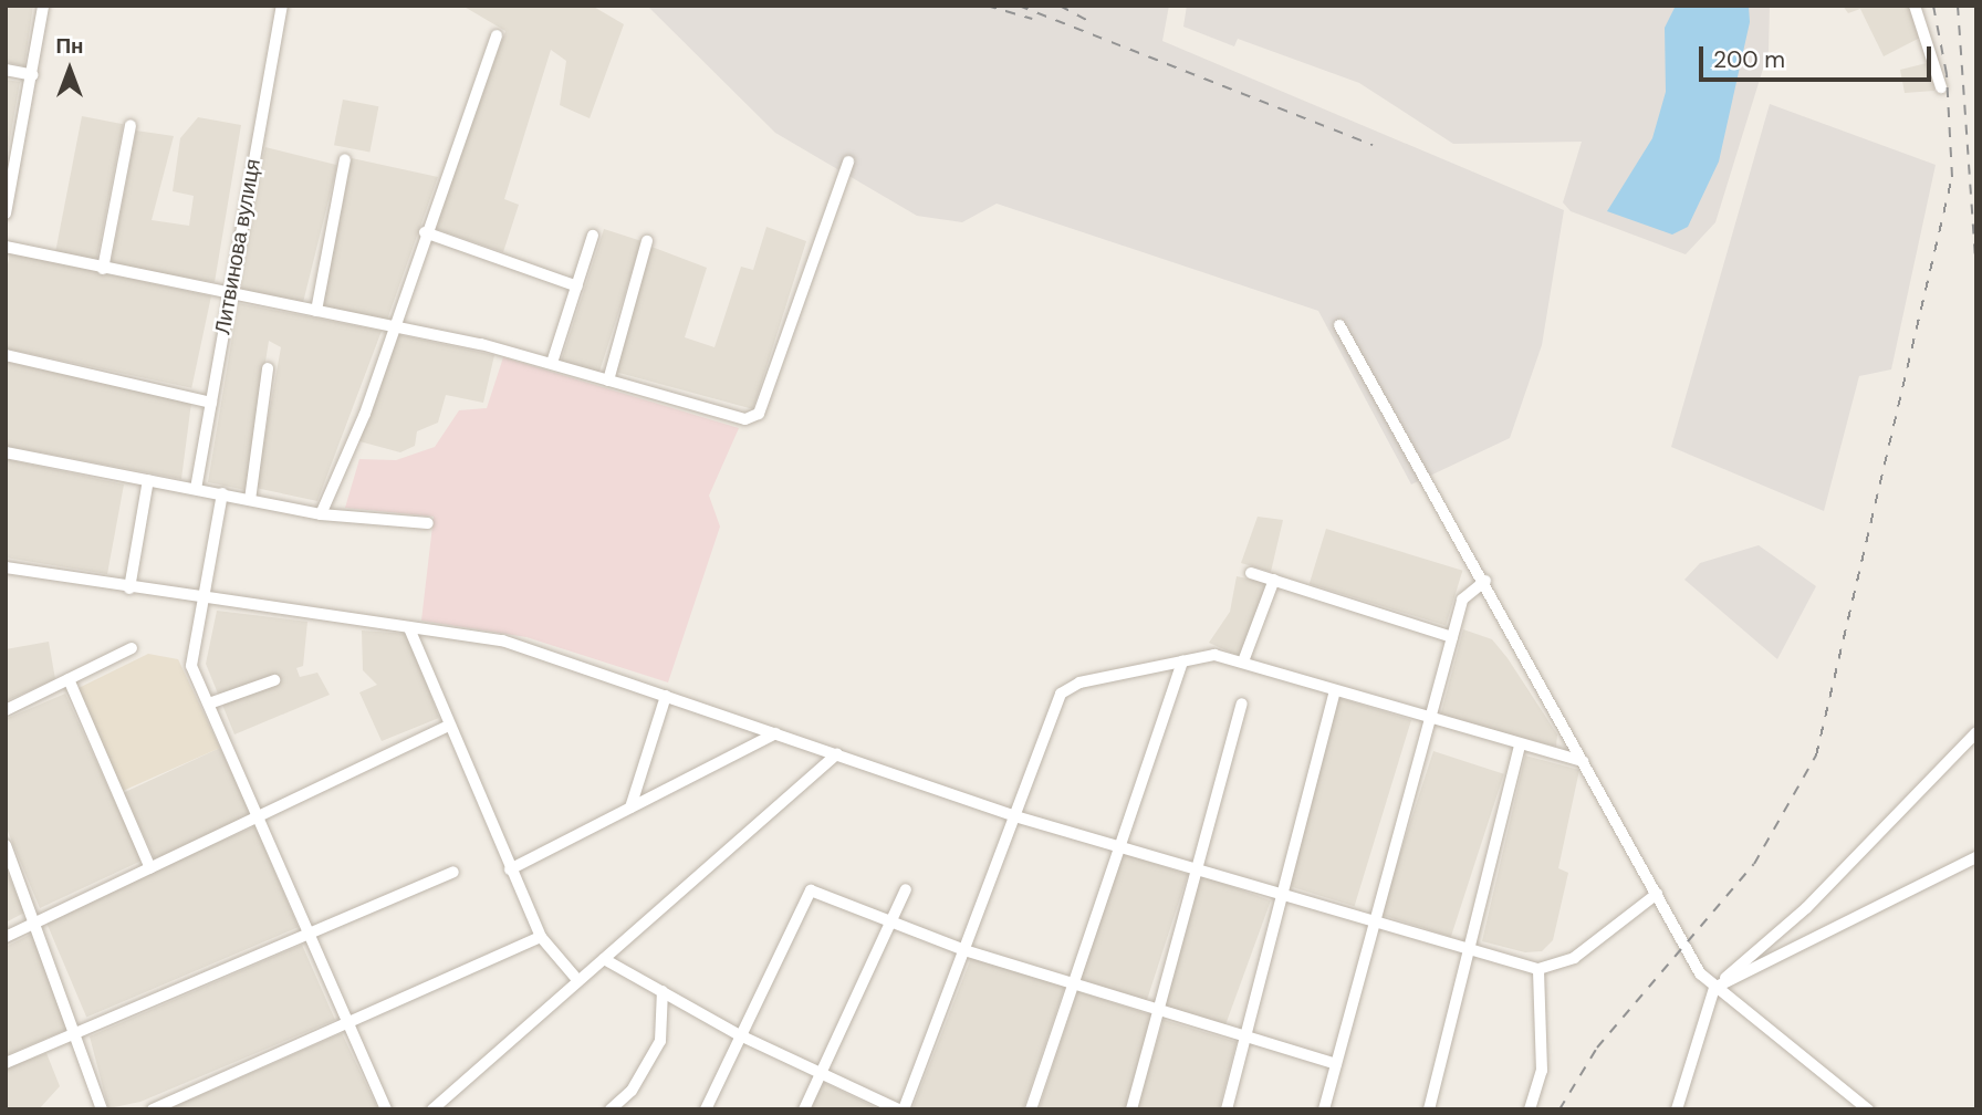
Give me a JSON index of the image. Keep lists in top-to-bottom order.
{
  "streets": {
    "street": ["Литвинова вулиця"]
  },
  "scale_bar": "200 m",
  "north": "top"
}
